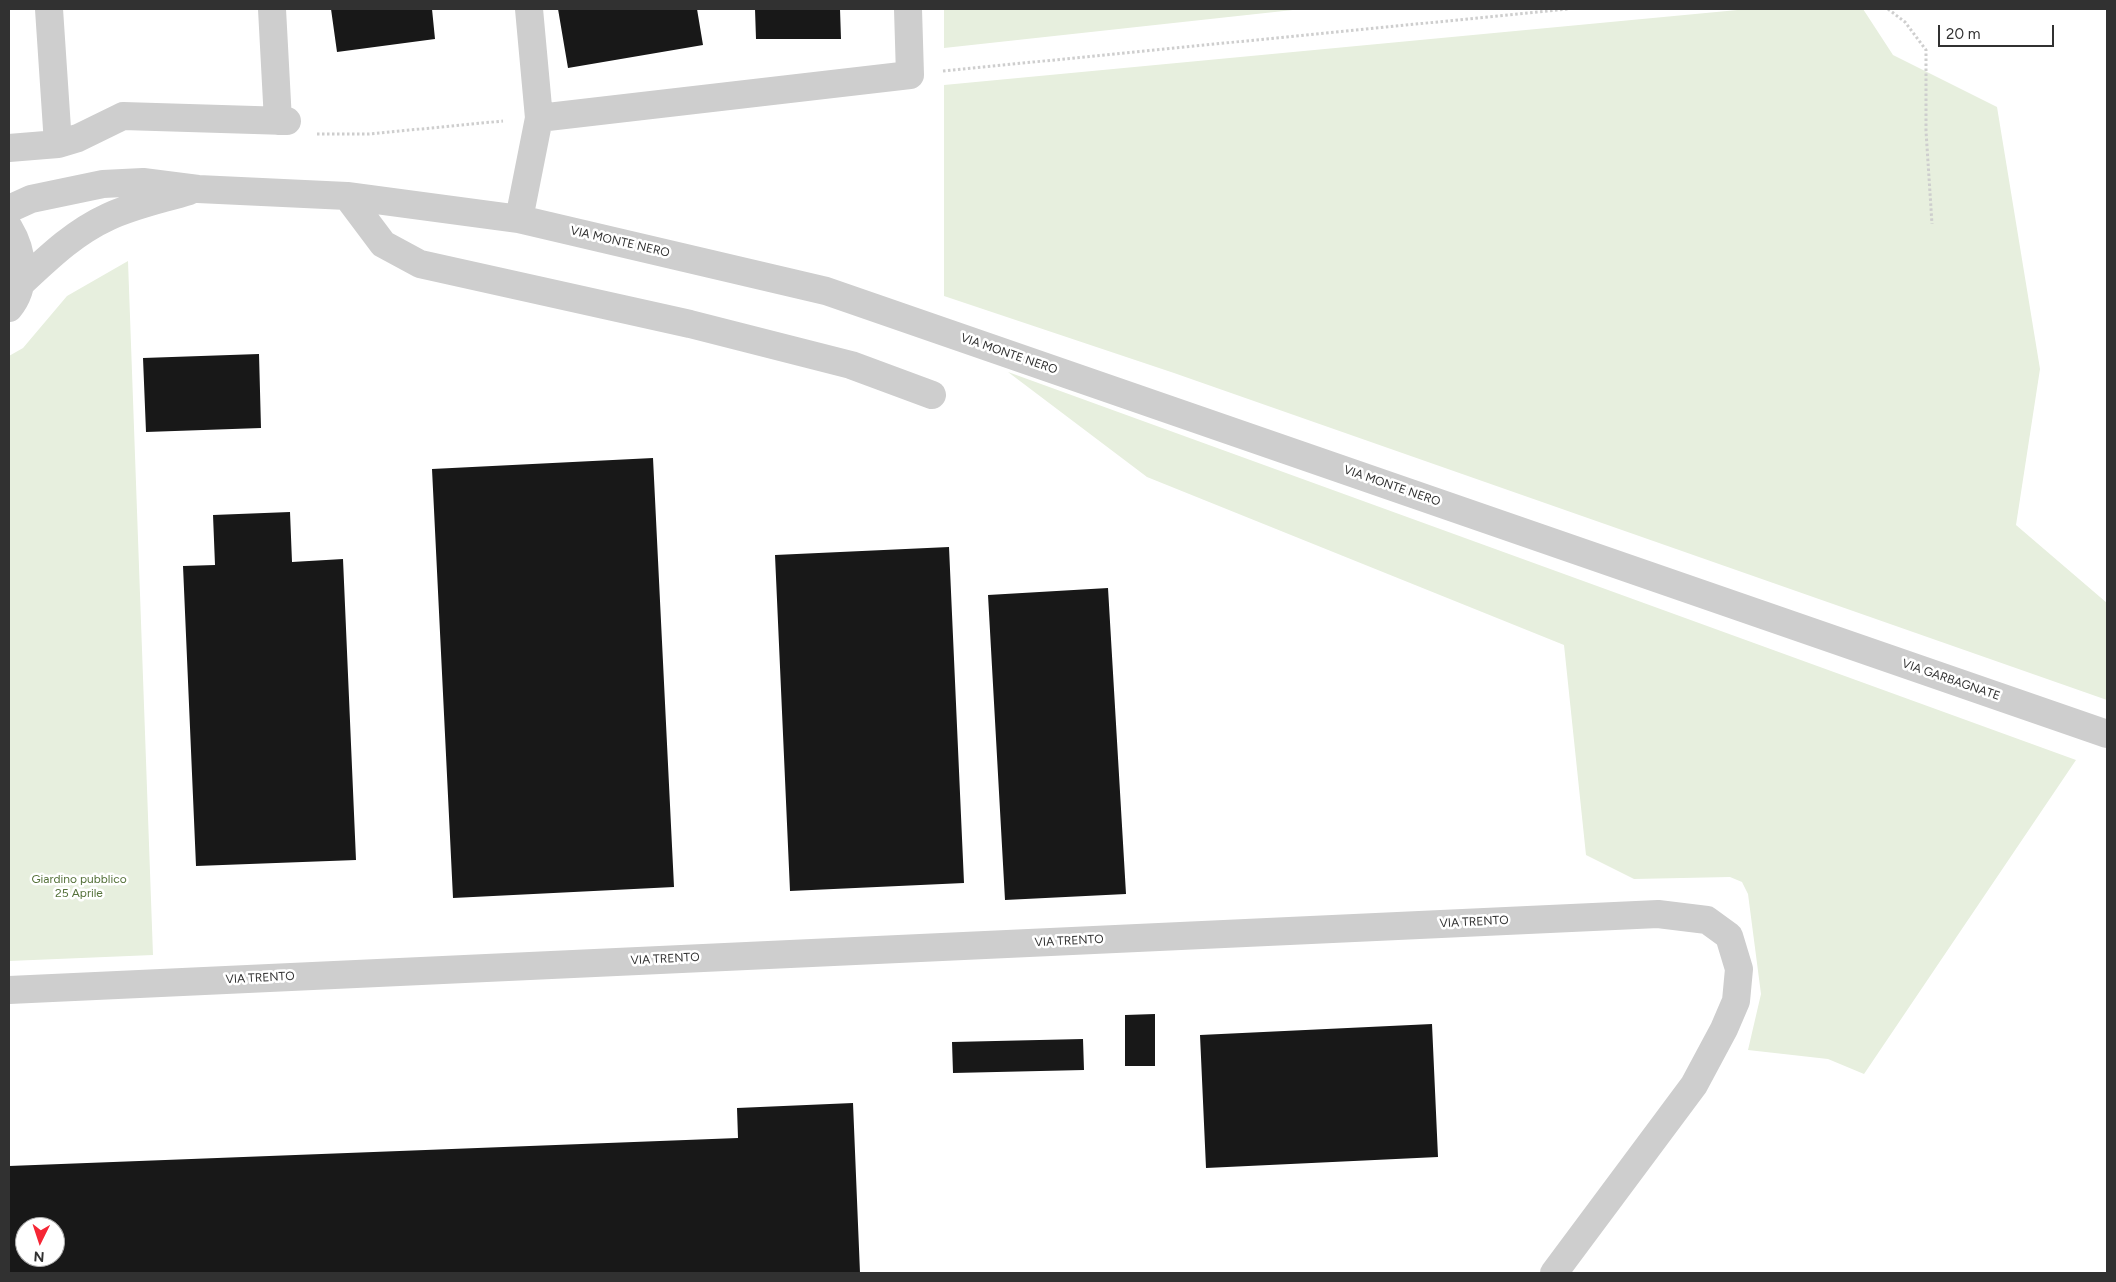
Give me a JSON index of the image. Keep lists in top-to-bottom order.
{
  "streets": {
    "street": ["VIA MONTE NERO", "VIA GARBAGNATE", "VIA TRENTO"]
  },
  "crossings": [
    ["VIA MONTE NERO", "VIA GARBAGNATE"]
  ],
  "parks": ["Giardino pubblico 25 Aprile"],
  "scale_bar": "20 m",
  "north": "bottom"
}
